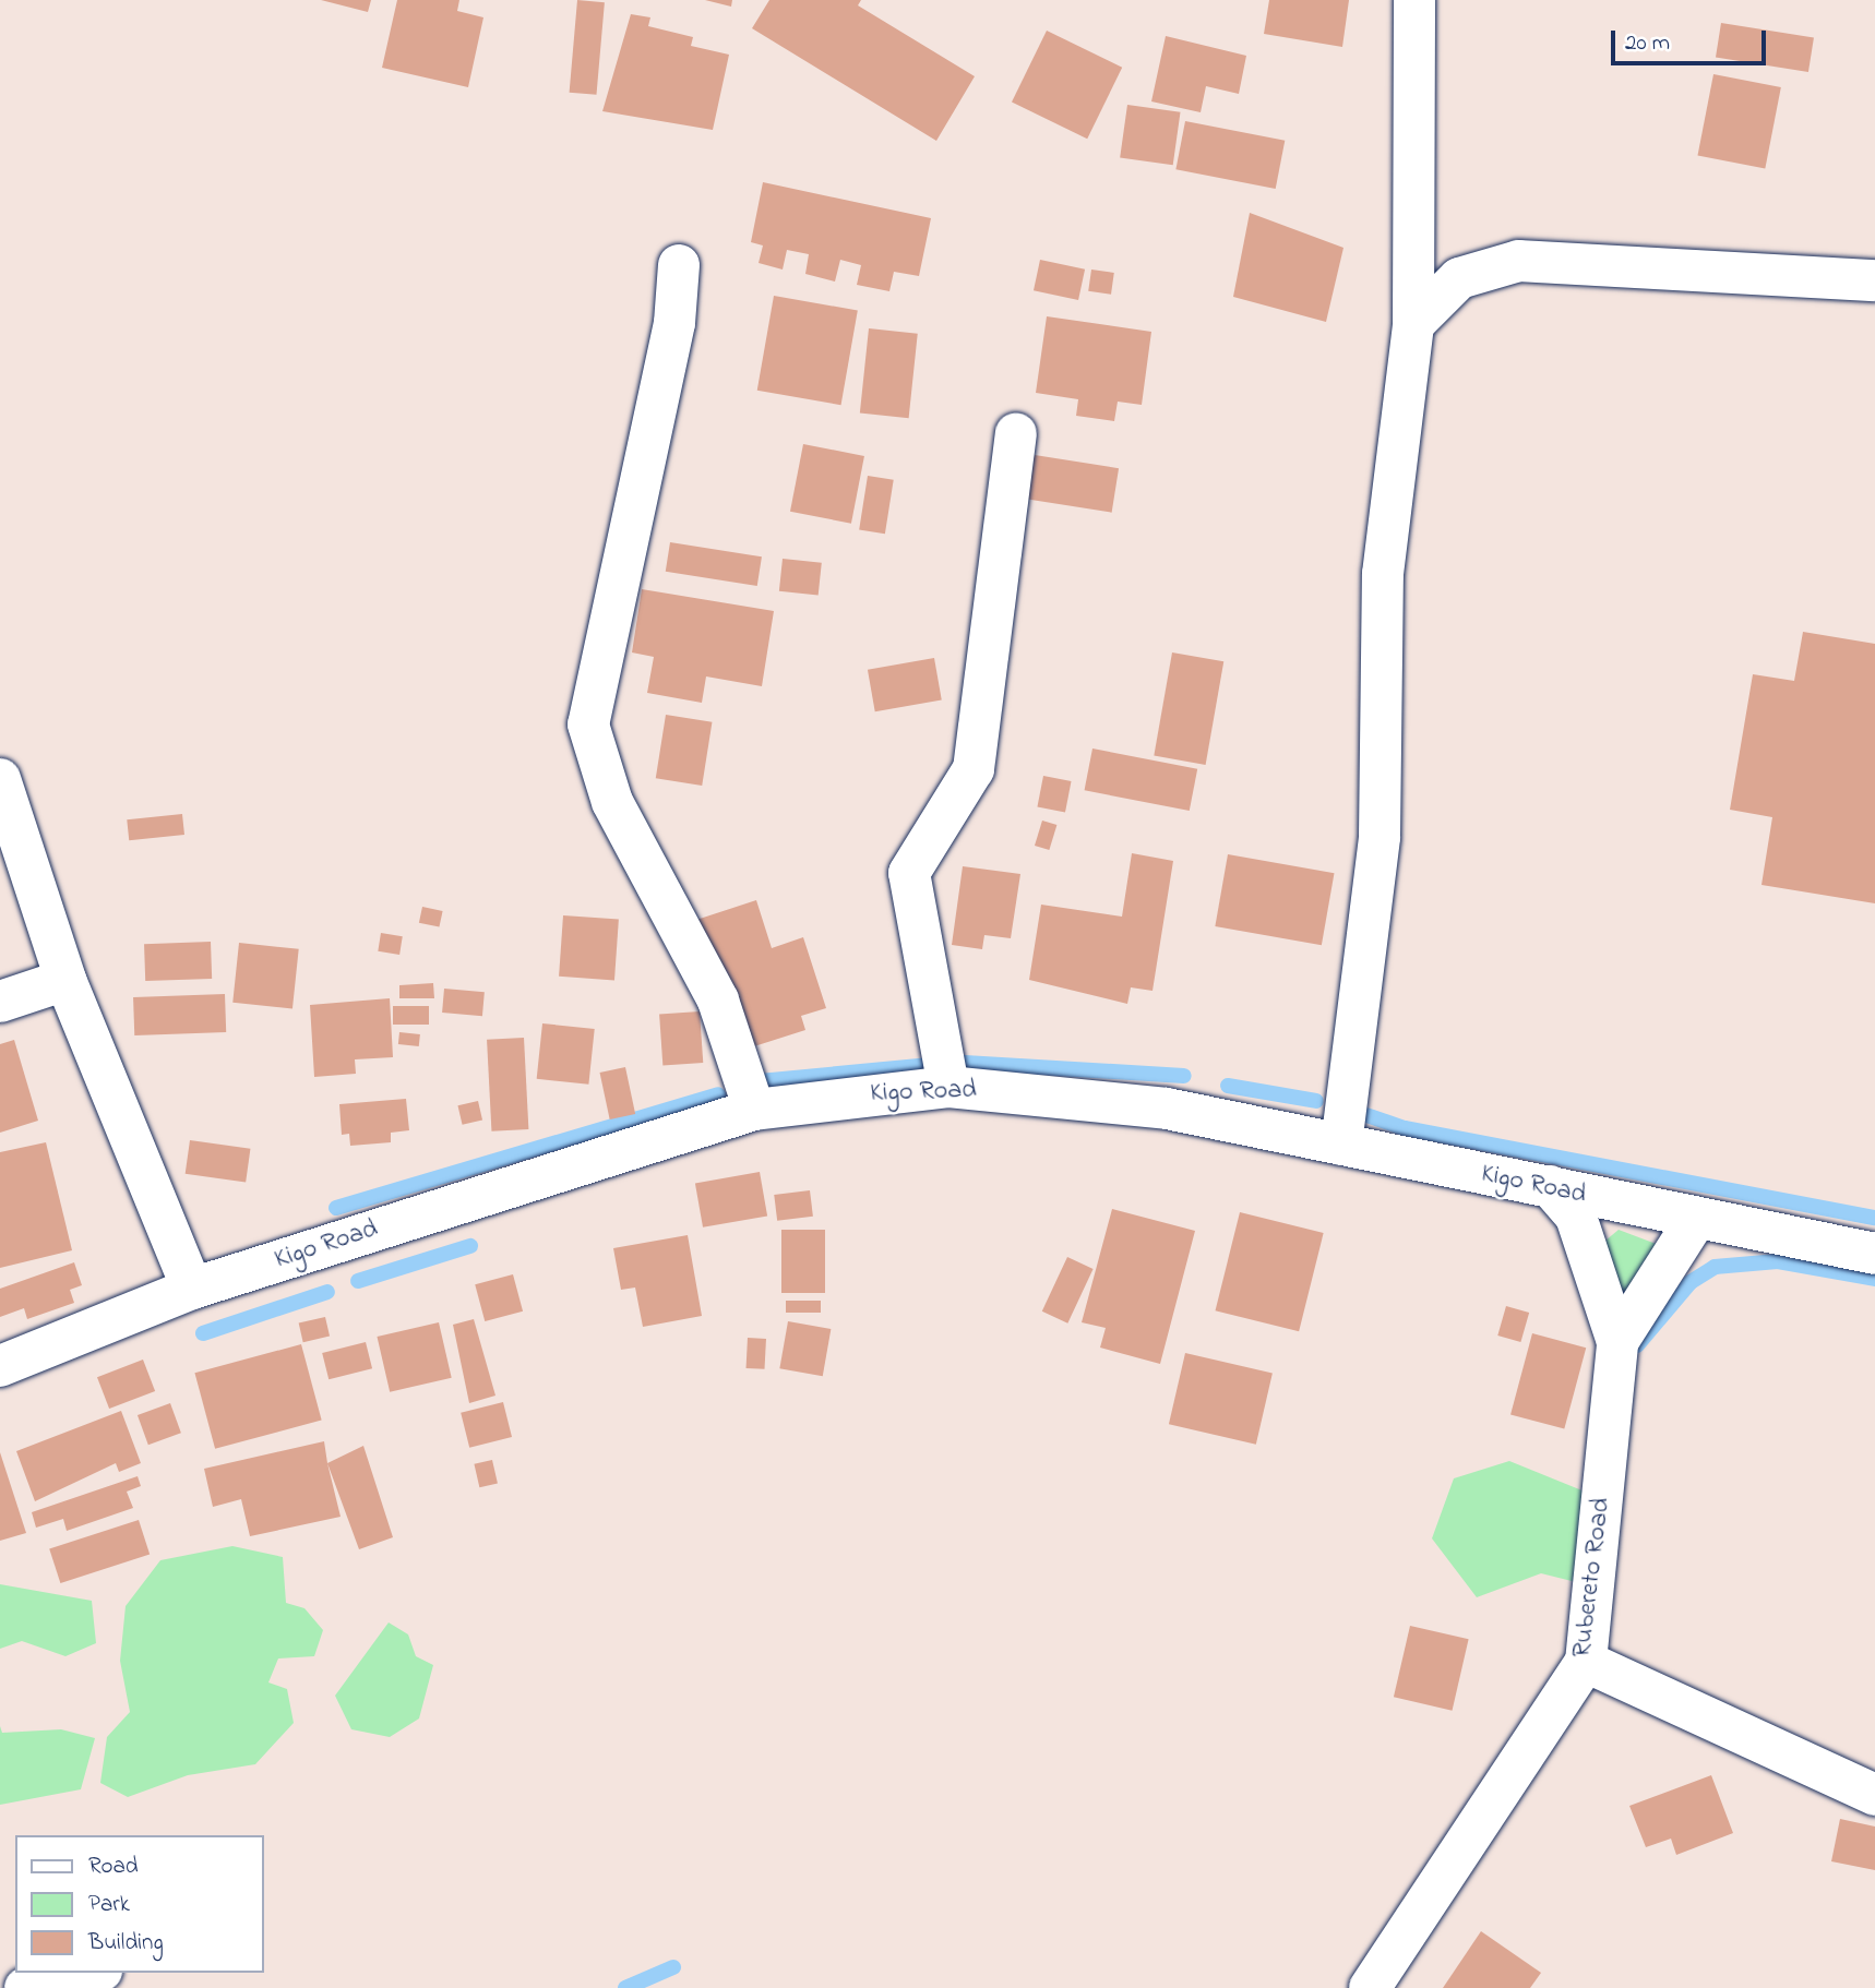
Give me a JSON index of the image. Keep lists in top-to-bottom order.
{
  "streets": {
    "street": ["Kigo Road", "Rubereto Road"]
  },
  "crossings": [
    ["Kigo Road", "Rubereto Road"]
  ],
  "legend": ["Road", "Park", "Building"],
  "scale_bar": "20 m"
}
